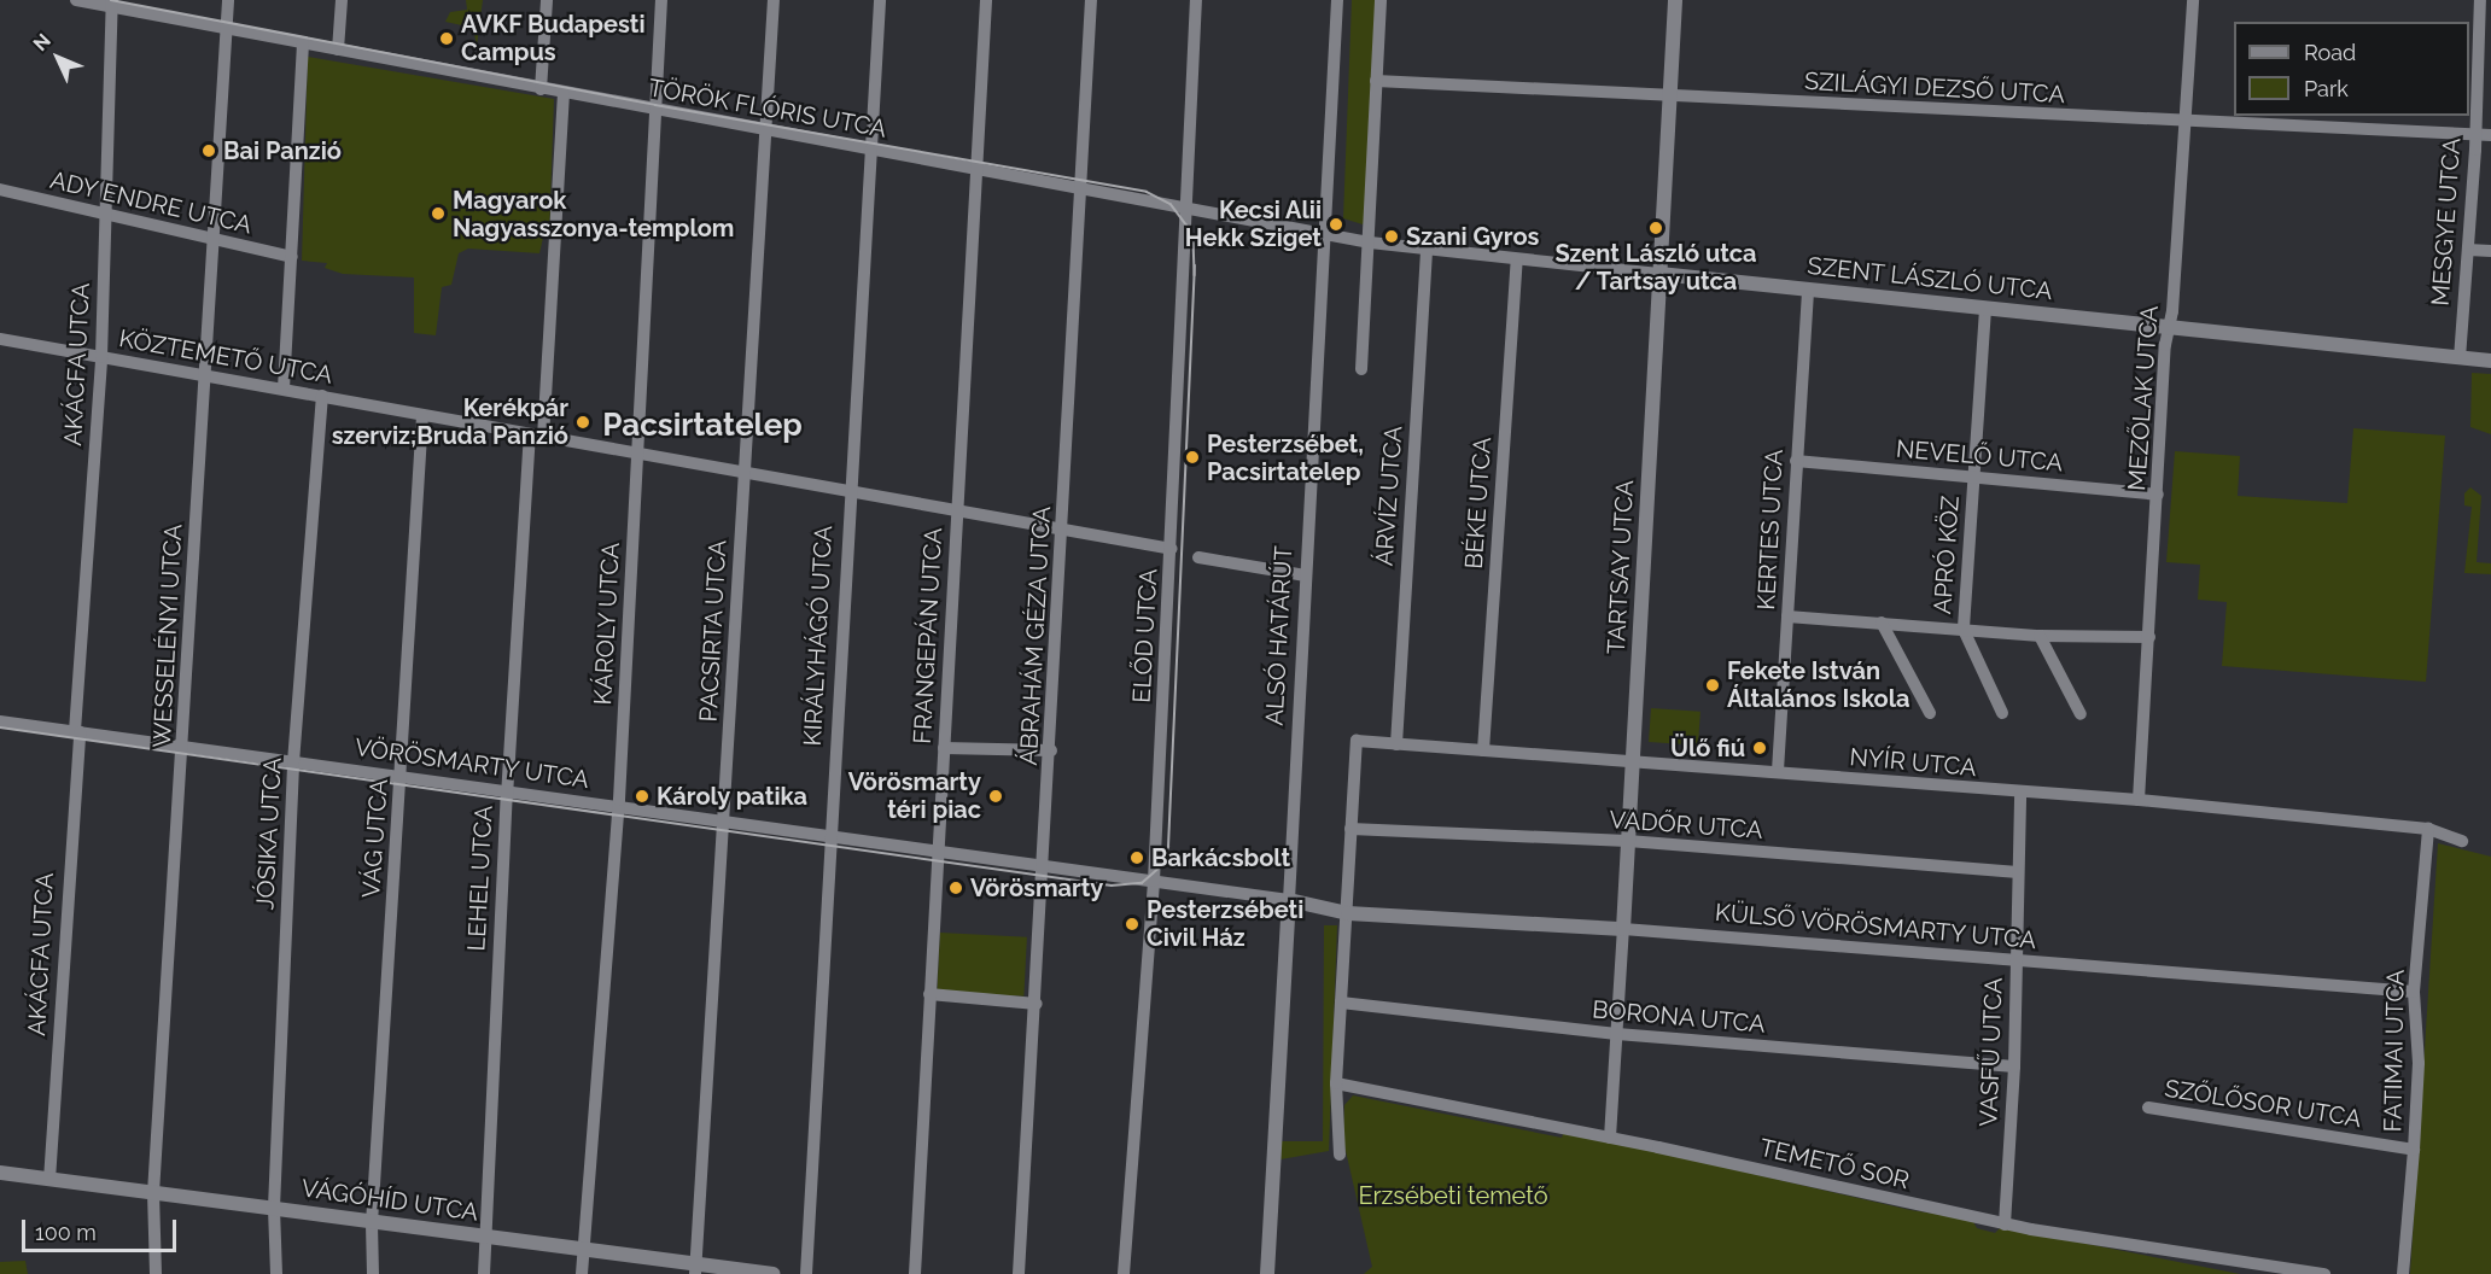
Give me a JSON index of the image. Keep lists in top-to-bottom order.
{
  "streets": {
    "street": [
      "SZILÁGYI DEZSŐ UTCA",
      "TÖRÖK FLÓRIS UTCA",
      "ADY ENDRE UTCA",
      "MESGYE UTCA",
      "SZENT LÁSZLÓ UTCA",
      "KÖZTEMETŐ UTCA",
      "AKÁCFA UTCA",
      "MEZŐLAK UTCA",
      "NEVELŐ UTCA",
      "ÁRVÍZ UTCA",
      "BÉKE UTCA",
      "KERTES UTCA",
      "APRÓ KÖZ",
      "TARTSAY UTCA",
      "KÁROLY UTCA",
      "PACSIRTA UTCA",
      "WESSELÉNYI UTCA",
      "KIRÁLYHÁGÓ UTCA",
      "FRANGEPÁN UTCA",
      "ÁBRAHÁM GÉZA UTCA",
      "ELŐD UTCA",
      "ALSÓ HATÁRÚT",
      "NYÍR UTCA",
      "VÖRÖSMARTY UTCA",
      "VADŐR UTCA",
      "JÓSIKA UTCA",
      "VÁG UTCA",
      "LEHEL UTCA",
      "KÜLSŐ VÖRÖSMARTY UTCA",
      "BORONA UTCA",
      "FATIMAI UTCA",
      "VASFŰ UTCA",
      "SZŐLŐSOR UTCA",
      "TEMETŐ SOR",
      "VÁGÓHÍD UTCA"
    ]
  },
  "crossings": [
    ["SZILÁGYI DEZSŐ UTCA", "MESGYE UTCA"],
    ["SZILÁGYI DEZSŐ UTCA", "MEZŐLAK UTCA"],
    ["SZILÁGYI DEZSŐ UTCA", "TARTSAY UTCA"],
    ["TÖRÖK FLÓRIS UTCA", "SZENT LÁSZLÓ UTCA"],
    ["TÖRÖK FLÓRIS UTCA", "AKÁCFA UTCA"],
    ["TÖRÖK FLÓRIS UTCA", "KÁROLY UTCA"],
    ["TÖRÖK FLÓRIS UTCA", "PACSIRTA UTCA"],
    ["TÖRÖK FLÓRIS UTCA", "WESSELÉNYI UTCA"],
    ["TÖRÖK FLÓRIS UTCA", "KIRÁLYHÁGÓ UTCA"],
    ["TÖRÖK FLÓRIS UTCA", "FRANGEPÁN UTCA"],
    ["TÖRÖK FLÓRIS UTCA", "ÁBRAHÁM GÉZA UTCA"],
    ["TÖRÖK FLÓRIS UTCA", "ELŐD UTCA"],
    ["TÖRÖK FLÓRIS UTCA", "ALSÓ HATÁRÚT"],
    ["TÖRÖK FLÓRIS UTCA", "LEHEL UTCA"],
    ["ADY ENDRE UTCA", "AKÁCFA UTCA"],
    ["ADY ENDRE UTCA", "WESSELÉNYI UTCA"],
    ["MESGYE UTCA", "SZENT LÁSZLÓ UTCA"],
    ["SZENT LÁSZLÓ UTCA", "MEZŐLAK UTCA"],
    ["SZENT LÁSZLÓ UTCA", "ÁRVÍZ UTCA"],
    ["SZENT LÁSZLÓ UTCA", "BÉKE UTCA"],
    ["SZENT LÁSZLÓ UTCA", "KERTES UTCA"],
    ["SZENT LÁSZLÓ UTCA", "APRÓ KÖZ"],
    ["SZENT LÁSZLÓ UTCA", "TARTSAY UTCA"],
    ["KÖZTEMETŐ UTCA", "AKÁCFA UTCA"],
    ["KÖZTEMETŐ UTCA", "KÁROLY UTCA"],
    ["KÖZTEMETŐ UTCA", "PACSIRTA UTCA"],
    ["KÖZTEMETŐ UTCA", "WESSELÉNYI UTCA"],
    ["KÖZTEMETŐ UTCA", "KIRÁLYHÁGÓ UTCA"],
    ["KÖZTEMETŐ UTCA", "FRANGEPÁN UTCA"],
    ["KÖZTEMETŐ UTCA", "ÁBRAHÁM GÉZA UTCA"],
    ["KÖZTEMETŐ UTCA", "ELŐD UTCA"],
    ["KÖZTEMETŐ UTCA", "JÓSIKA UTCA"],
    ["KÖZTEMETŐ UTCA", "VÁG UTCA"],
    ["KÖZTEMETŐ UTCA", "LEHEL UTCA"],
    ["AKÁCFA UTCA", "VÖRÖSMARTY UTCA"],
    ["AKÁCFA UTCA", "VÁGÓHÍD UTCA"],
    ["MEZŐLAK UTCA", "NEVELŐ UTCA"],
    ["MEZŐLAK UTCA", "NYÍR UTCA"],
    ["NEVELŐ UTCA", "KERTES UTCA"],
    ["NEVELŐ UTCA", "APRÓ KÖZ"],
    ["ÁRVÍZ UTCA", "NYÍR UTCA"],
    ["BÉKE UTCA", "NYÍR UTCA"],
    ["KERTES UTCA", "NYÍR UTCA"],
    ["TARTSAY UTCA", "NYÍR UTCA"],
    ["TARTSAY UTCA", "VADŐR UTCA"],
    ["TARTSAY UTCA", "KÜLSŐ VÖRÖSMARTY UTCA"],
    ["TARTSAY UTCA", "BORONA UTCA"],
    ["TARTSAY UTCA", "TEMETŐ SOR"],
    ["KÁROLY UTCA", "VÖRÖSMARTY UTCA"],
    ["KÁROLY UTCA", "VÁGÓHÍD UTCA"],
    ["PACSIRTA UTCA", "VÖRÖSMARTY UTCA"],
    ["PACSIRTA UTCA", "VÁGÓHÍD UTCA"],
    ["WESSELÉNYI UTCA", "VÖRÖSMARTY UTCA"],
    ["WESSELÉNYI UTCA", "VÁGÓHÍD UTCA"],
    ["KIRÁLYHÁGÓ UTCA", "VÖRÖSMARTY UTCA"],
    ["FRANGEPÁN UTCA", "VÖRÖSMARTY UTCA"],
    ["ÁBRAHÁM GÉZA UTCA", "VÖRÖSMARTY UTCA"],
    ["NYÍR UTCA", "VADŐR UTCA"],
    ["NYÍR UTCA", "FATIMAI UTCA"],
    ["NYÍR UTCA", "VASFŰ UTCA"],
    ["VÖRÖSMARTY UTCA", "JÓSIKA UTCA"],
    ["VÖRÖSMARTY UTCA", "VÁG UTCA"],
    ["VÖRÖSMARTY UTCA", "LEHEL UTCA"],
    ["VADŐR UTCA", "VASFŰ UTCA"],
    ["JÓSIKA UTCA", "VÁGÓHÍD UTCA"],
    ["VÁG UTCA", "VÁGÓHÍD UTCA"],
    ["LEHEL UTCA", "VÁGÓHÍD UTCA"],
    ["KÜLSŐ VÖRÖSMARTY UTCA", "FATIMAI UTCA"],
    ["KÜLSŐ VÖRÖSMARTY UTCA", "VASFŰ UTCA"],
    ["BORONA UTCA", "VASFŰ UTCA"],
    ["FATIMAI UTCA", "SZŐLŐSOR UTCA"],
    ["VASFŰ UTCA", "TEMETŐ SOR"]
  ],
  "districts": ["Pacsirtatelep"],
  "parks": ["Erzsébeti temető"],
  "places": [
    "AVKF Budapesti Campus",
    "Bai Panzió",
    "Magyarok Nagyasszonya-templom",
    "Kecsi Alii Hekk Sziget",
    "Szent László utca / Tartsay utca",
    "Szani Gyros",
    "Kerékpár szerviz;Bruda Panzió",
    "Pesterzsébet, Pacsirtatelep",
    "Fekete István Általános Iskola",
    "Ülő fiú",
    "Károly patika",
    "Vörösmarty téri piac",
    "Barkácsbolt",
    "Vörösmarty",
    "Pesterzsébeti Civil Ház"
  ],
  "legend": ["Road", "Park"],
  "scale_bar": "100 m",
  "north": "top left"
}
